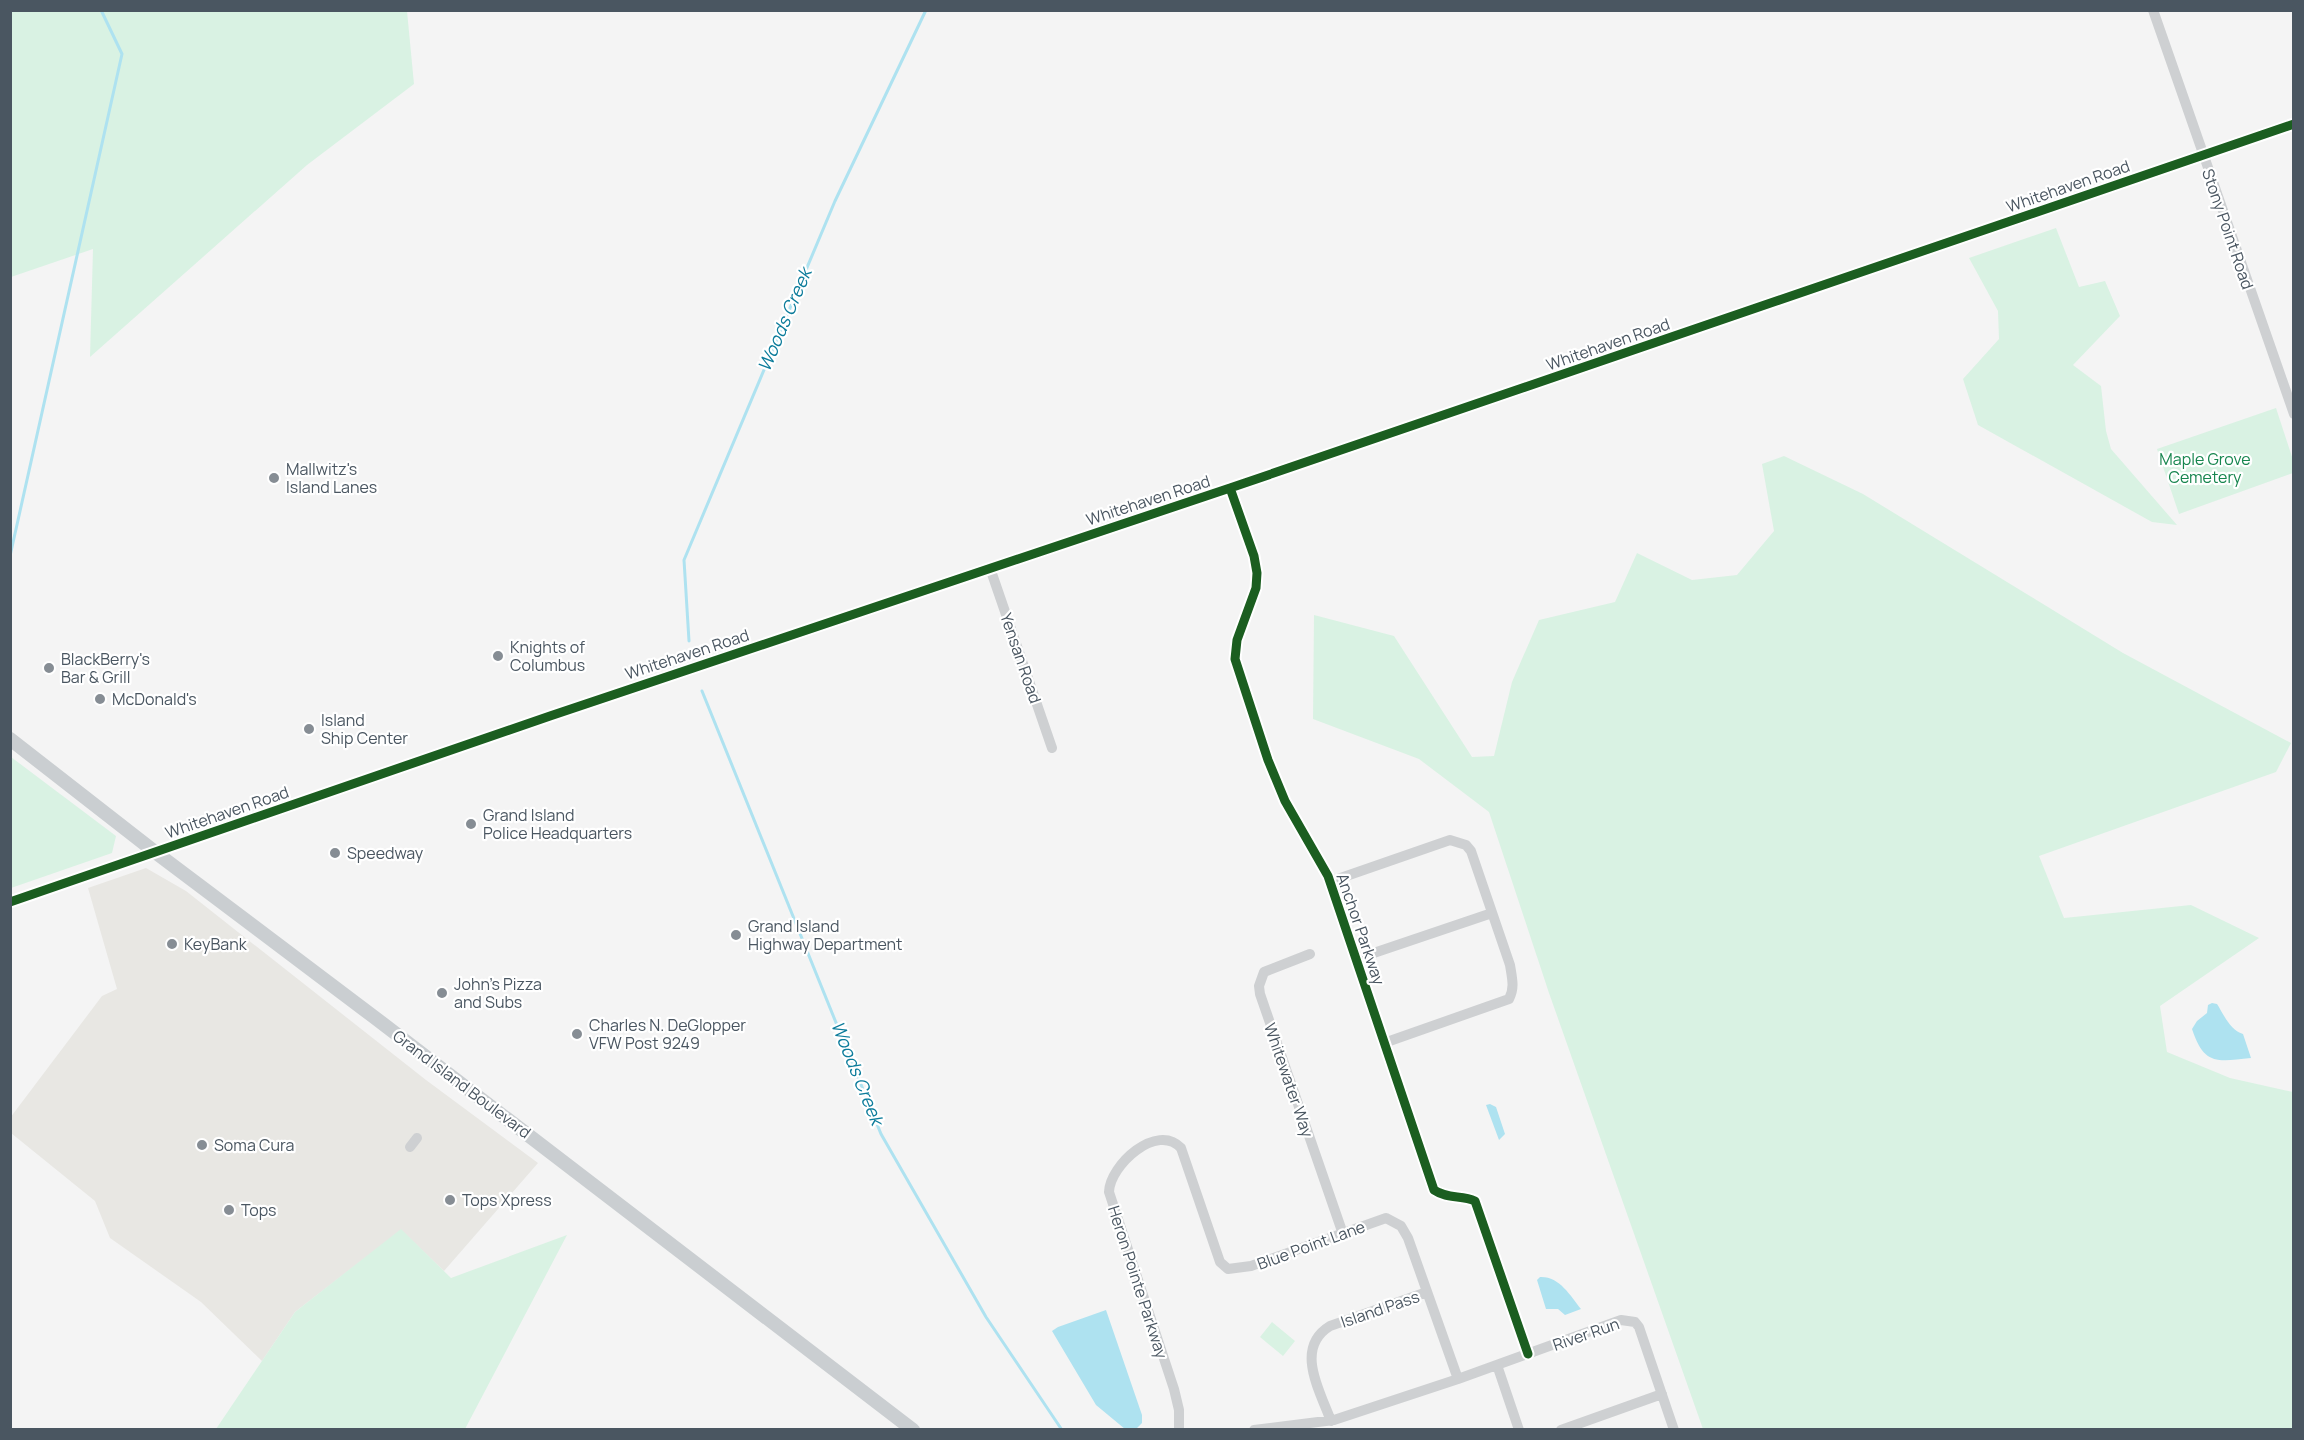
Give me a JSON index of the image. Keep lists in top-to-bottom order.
{
  "streets": {
    "main road": ["Grand Island Boulevard"],
    "street": [
      "Whitehaven Road",
      "Stony Point Road",
      "Yensan Road",
      "Anchor Parkway",
      "Whitewater Way",
      "Blue Point Lane",
      "Heron Pointe Parkway",
      "Island Pass",
      "River Run"
    ]
  },
  "crossings": [
    ["Whitehaven Road", "Stony Point Road"],
    ["Whitehaven Road", "Yensan Road"],
    ["Whitehaven Road", "Anchor Parkway"],
    ["Whitehaven Road", "Grand Island Boulevard"],
    ["Anchor Parkway", "River Run"],
    ["Whitewater Way", "Blue Point Lane"],
    ["Blue Point Lane", "Heron Pointe Parkway"],
    ["Blue Point Lane", "Island Pass"],
    ["Blue Point Lane", "River Run"],
    ["Island Pass", "River Run"]
  ],
  "water": ["Woods Creek"],
  "parks": ["Maple Grove Cemetery"],
  "places": [
    "Mallwitz's Island Lanes",
    "Knights of Columbus",
    "BlackBerry's Bar & Grill",
    "McDonald's",
    "Island Ship Center",
    "Grand Island Police Headquarters",
    "Speedway",
    "Grand Island Highway Department",
    "KeyBank",
    "John's Pizza and Subs",
    "Charles N. DeGlopper VFW Post 9249",
    "Soma Cura",
    "Tops Xpress",
    "Tops"
  ]
}
